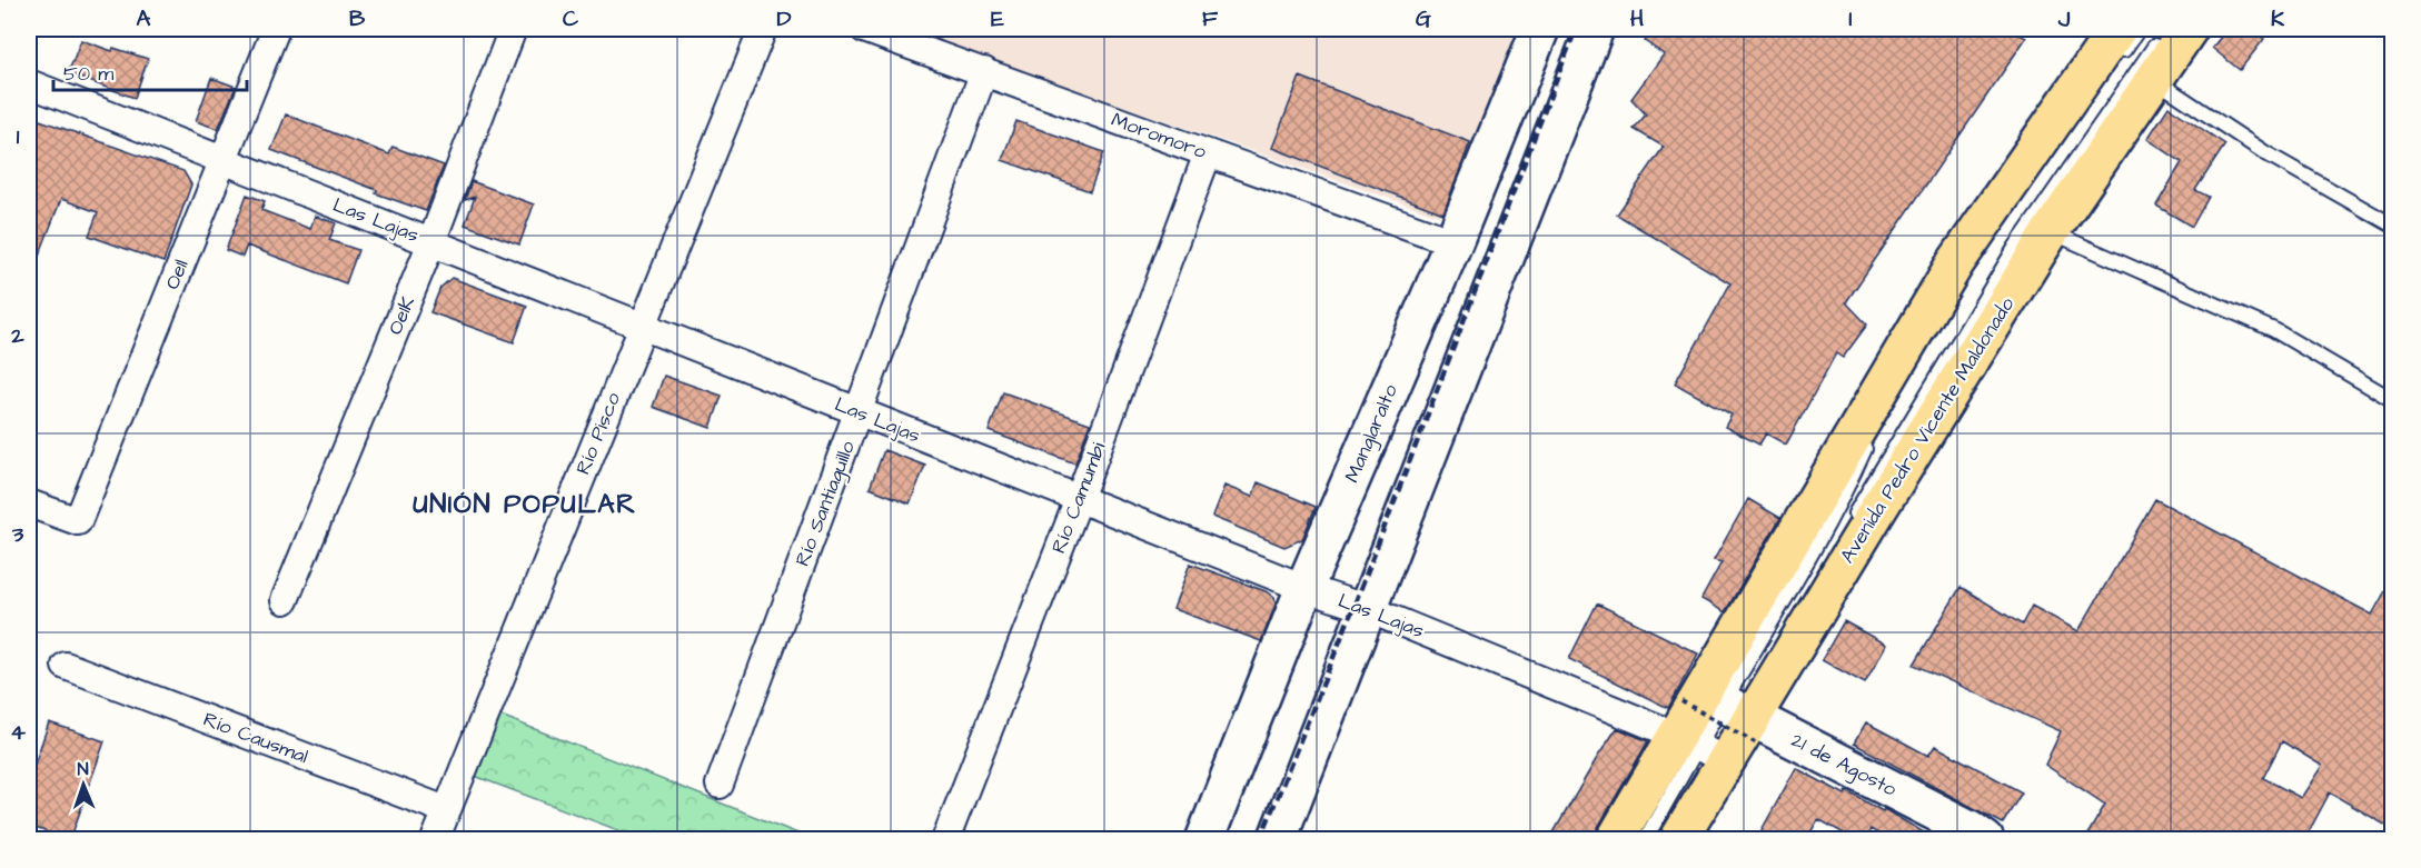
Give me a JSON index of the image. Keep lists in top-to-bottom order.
{
  "streets": {
    "main road": ["Avenida Pedro Vicente Maldonado", "Manglaralto", "21 de Agosto"],
    "street": [
      "Moromoro",
      "Las Lajas",
      "Oe1l",
      "Oe1K",
      "Río Pisco",
      "Río Camumbi",
      "Río Santiaguillo",
      "Río Causmal"
    ]
  },
  "crossings": [
    ["Moromoro", "Manglaralto"],
    ["Moromoro", "Río Camumbi"],
    ["Moromoro", "Río Santiaguillo"],
    ["Las Lajas", "Oe1l"],
    ["Las Lajas", "Oe1K"],
    ["Las Lajas", "Avenida Pedro Vicente Maldonado"],
    ["Las Lajas", "Río Pisco"],
    ["Las Lajas", "Manglaralto"],
    ["Las Lajas", "Río Camumbi"],
    ["Las Lajas", "Río Santiaguillo"],
    ["Las Lajas", "21 de Agosto"],
    ["Avenida Pedro Vicente Maldonado", "21 de Agosto"],
    ["Río Pisco", "Río Causmal"]
  ],
  "districts": ["UNIÓN POPULAR"],
  "scale_bar": "50 m",
  "north": "top",
  "grid": {
    "columns": [
      "A",
      "B",
      "C",
      "D",
      "E",
      "F",
      "G",
      "H",
      "I",
      "J",
      "K"
    ],
    "rows": [
      "1",
      "2",
      "3",
      "4"
    ]
  }
}
